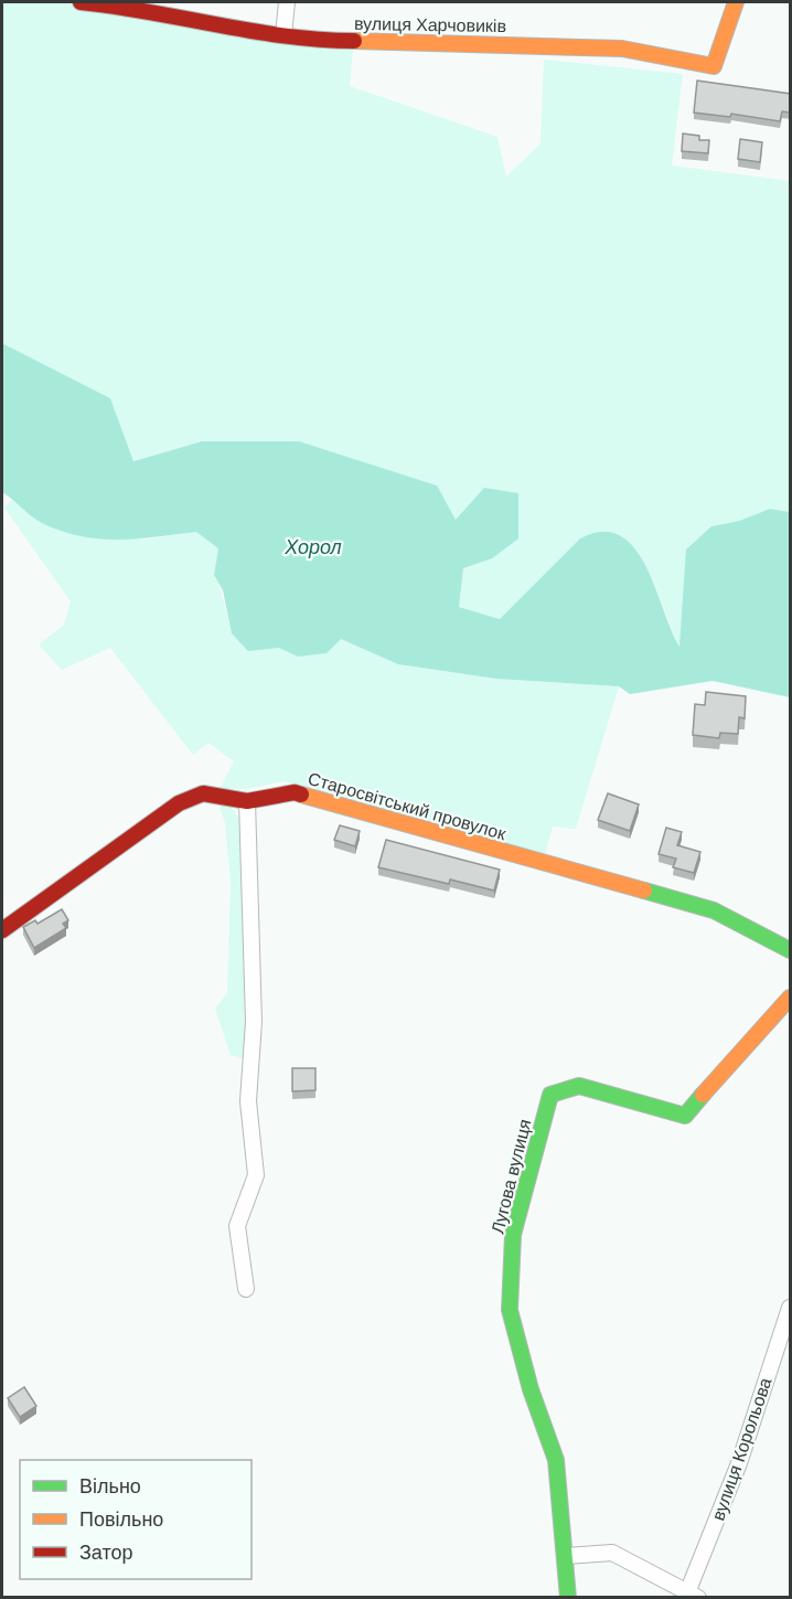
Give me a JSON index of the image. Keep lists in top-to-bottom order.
{
  "streets": {
    "street": [
      "вулиця Харчовиків",
      "Старосвітський провулок",
      "Лугова вулиця",
      "вулиця Корольова"
    ]
  },
  "water": ["Хорол"],
  "legend": ["Вільно", "Повільно", "Затор"]
}
